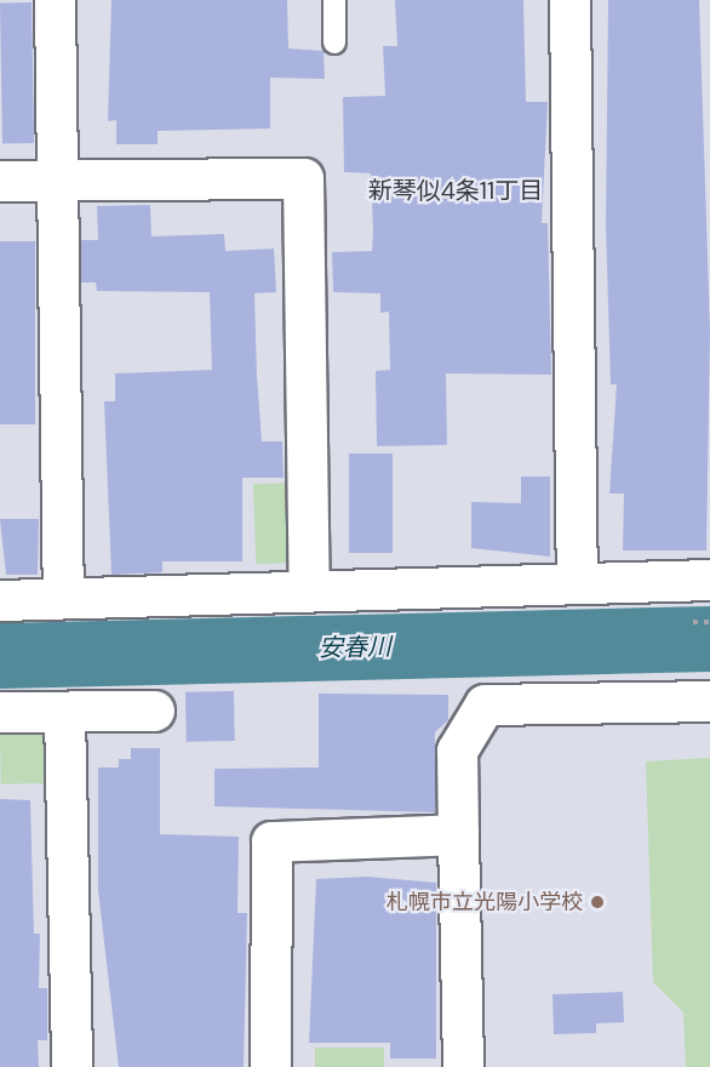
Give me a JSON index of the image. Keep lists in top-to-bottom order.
{
  "districts": ["新琴似4条11丁目"],
  "water": ["安春川"],
  "places": ["札幌市立光陽小学校"]
}
